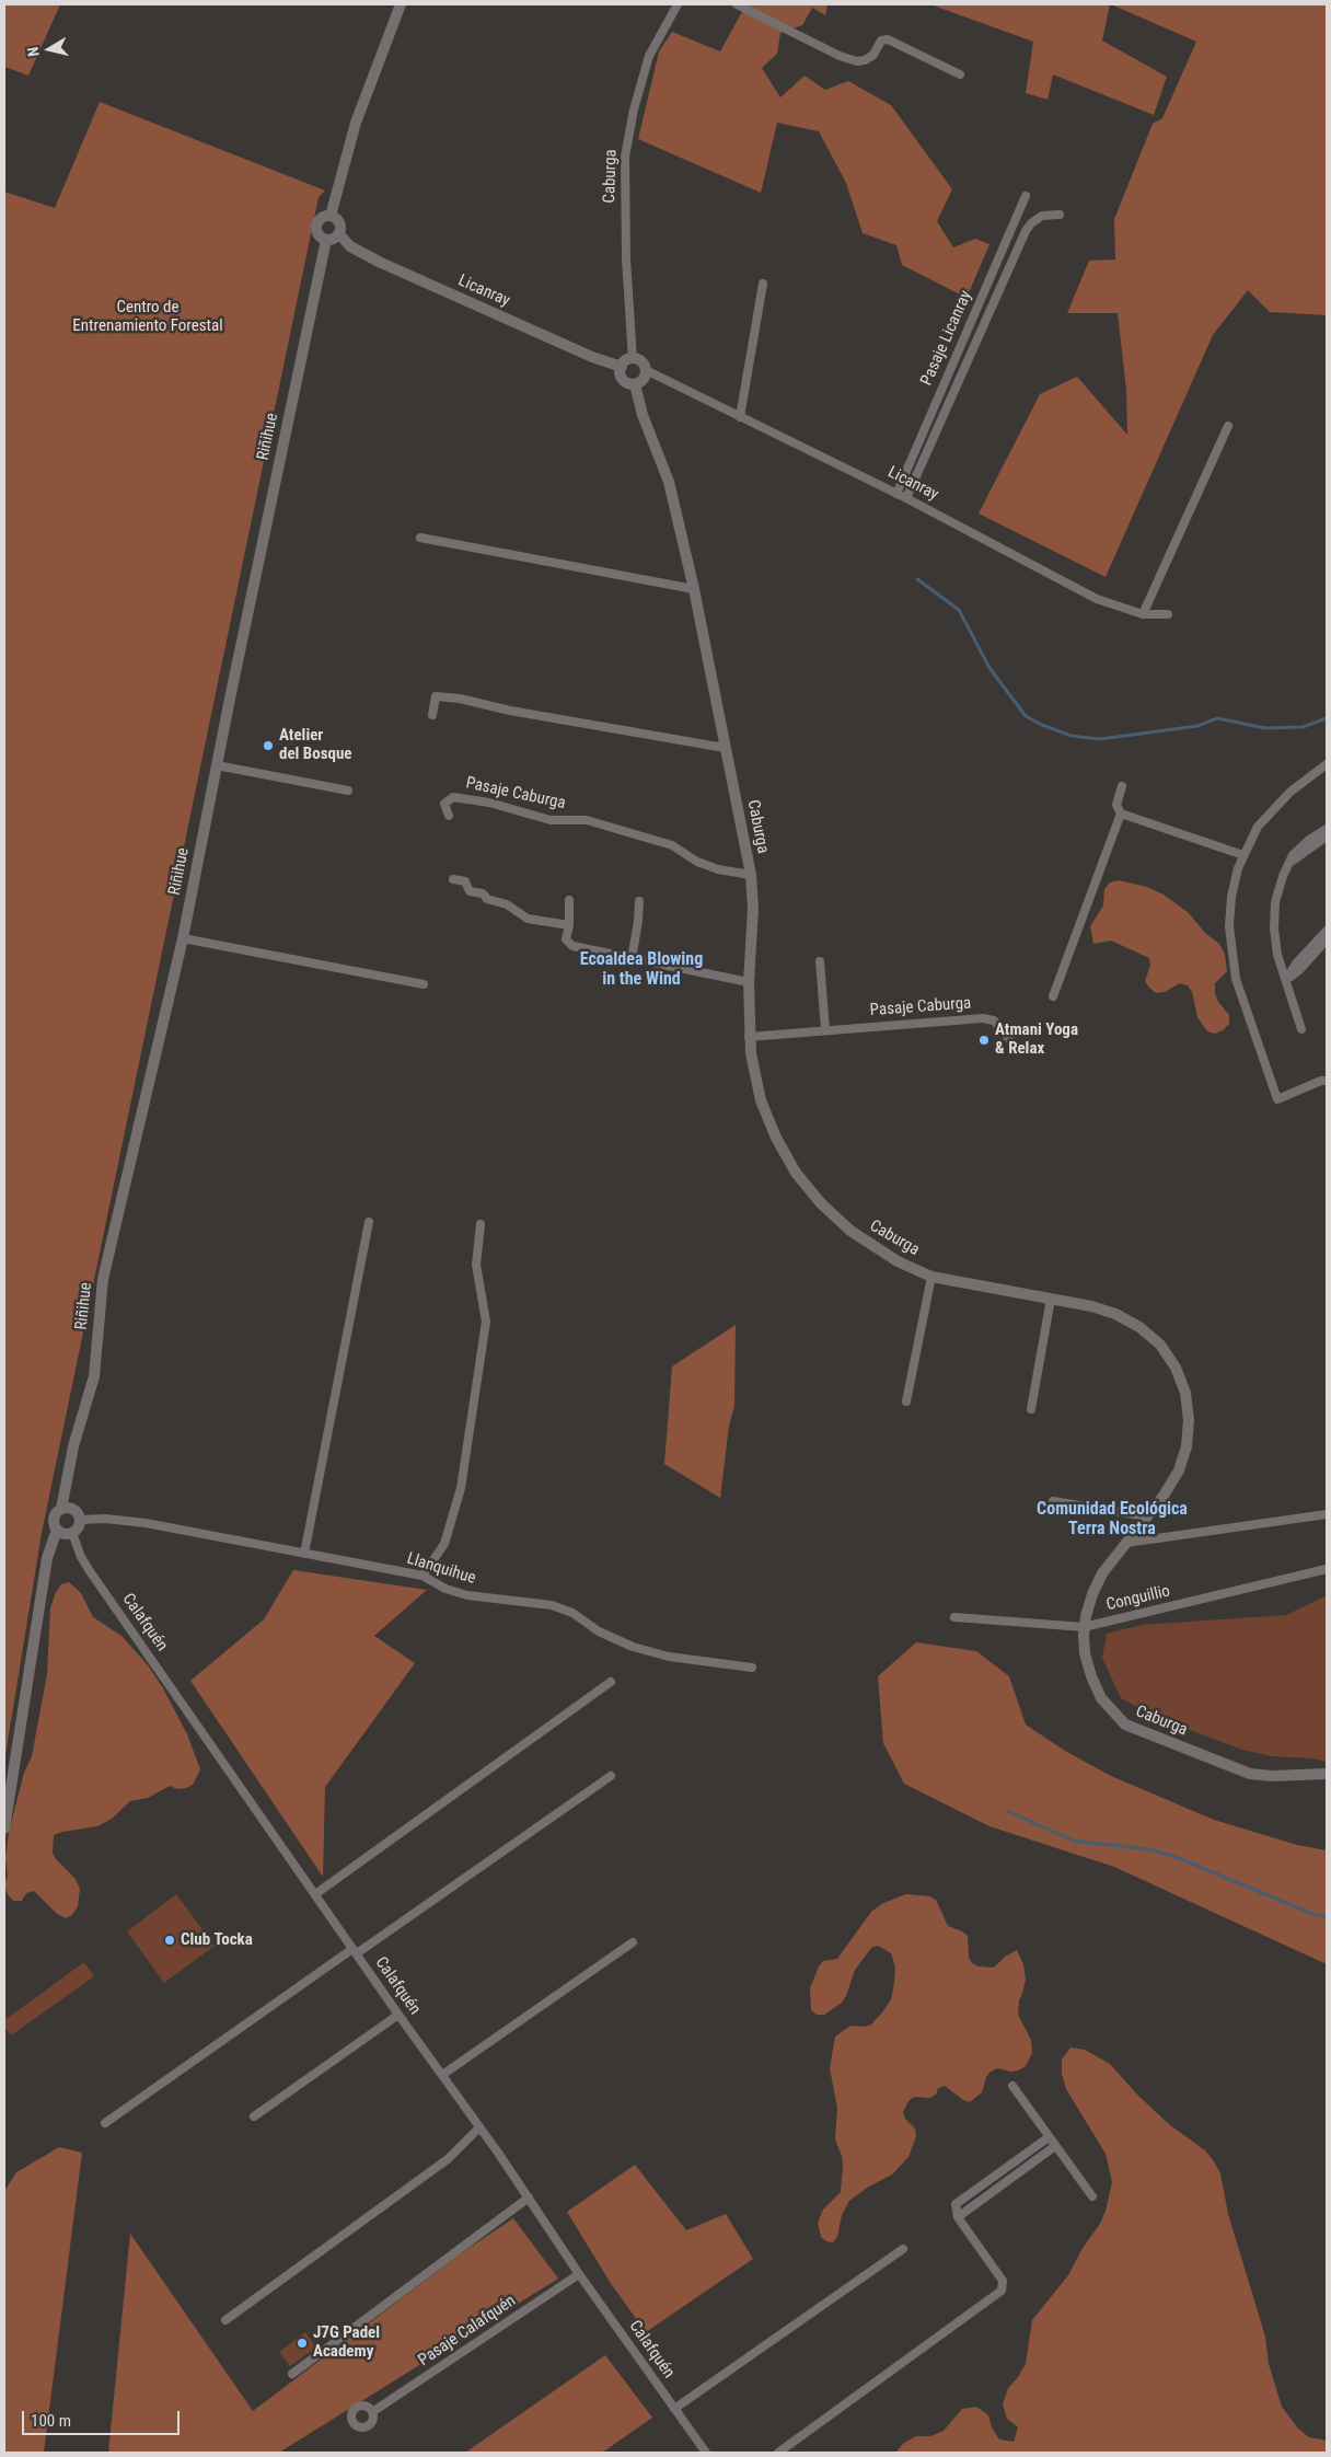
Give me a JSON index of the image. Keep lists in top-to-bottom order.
{
  "streets": {
    "street": [
      "Caburga",
      "Licanray",
      "Pasaje Licanray",
      "Riñihue",
      "Pasaje Caburga",
      "Llanquihue",
      "Conguillio",
      "Calafquén",
      "Pasaje Calafquén"
    ]
  },
  "crossings": [
    ["Caburga", "Licanray"],
    ["Caburga", "Pasaje Caburga"],
    ["Caburga", "Conguillio"],
    ["Licanray", "Pasaje Licanray"],
    ["Licanray", "Riñihue"],
    ["Riñihue", "Llanquihue"],
    ["Riñihue", "Calafquén"],
    ["Llanquihue", "Calafquén"],
    ["Calafquén", "Pasaje Calafquén"]
  ],
  "districts": ["Ecoaldea Blowing in the Wind", "Comunidad Ecológica Terra Nostra"],
  "parks": ["Centro de Entrenamiento Forestal"],
  "places": [
    "Atelier del Bosque",
    "Atmani Yoga & Relax",
    "Club Tocka",
    "J7G Padel Academy"
  ],
  "scale_bar": "100 m",
  "north": "left"
}
